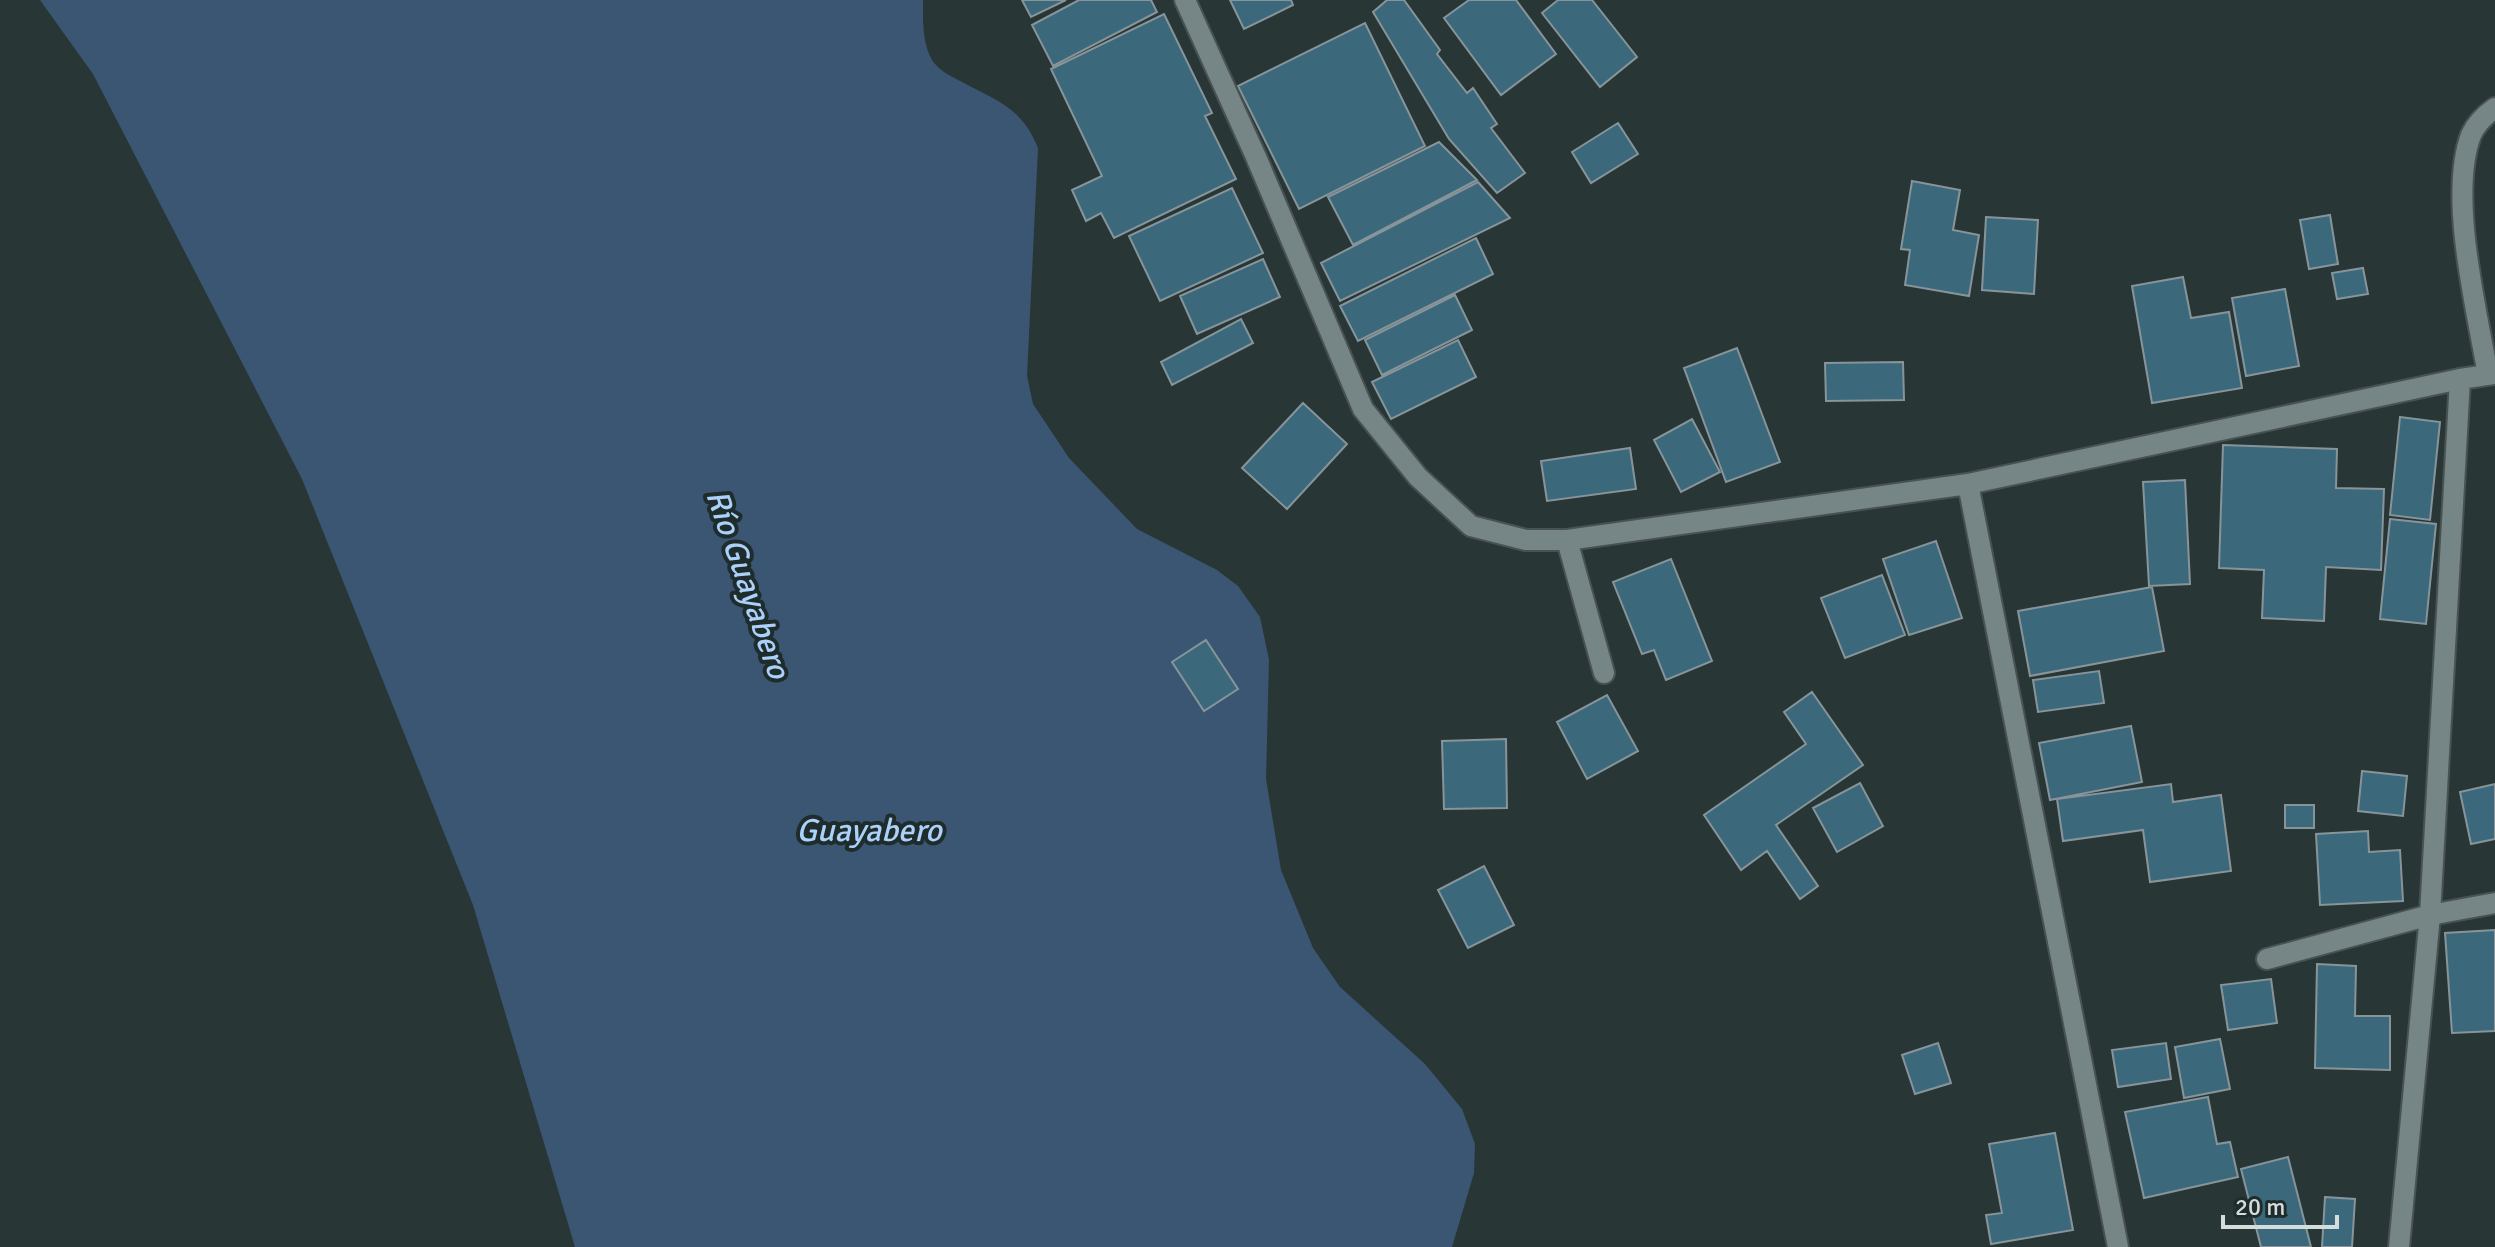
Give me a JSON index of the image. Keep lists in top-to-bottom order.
{
  "water": ["Río Guayabero", "Guayabero"],
  "scale_bar": "20 m"
}
